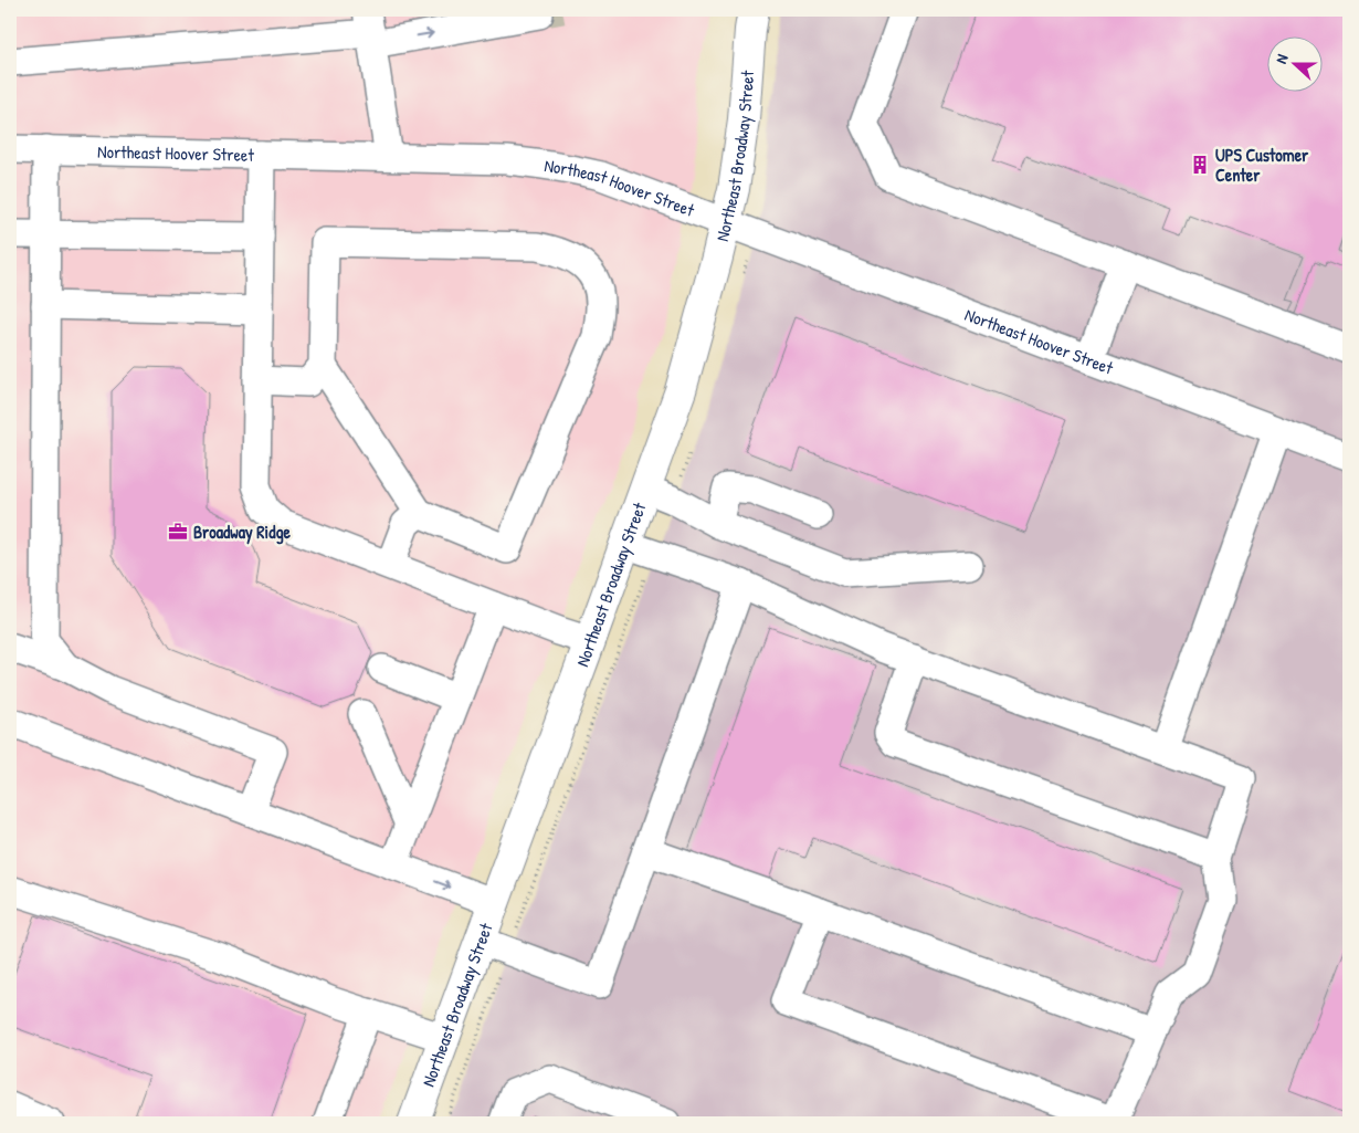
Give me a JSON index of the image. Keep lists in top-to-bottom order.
{
  "streets": {
    "main road": ["Northeast Broadway Street"],
    "street": ["Northeast Hoover Street"]
  },
  "crossings": [
    ["Northeast Hoover Street", "Northeast Broadway Street"]
  ],
  "places": {
    "building": ["UPS Customer Center"],
    "office": ["Broadway Ridge"]
  },
  "north": "left"
}
